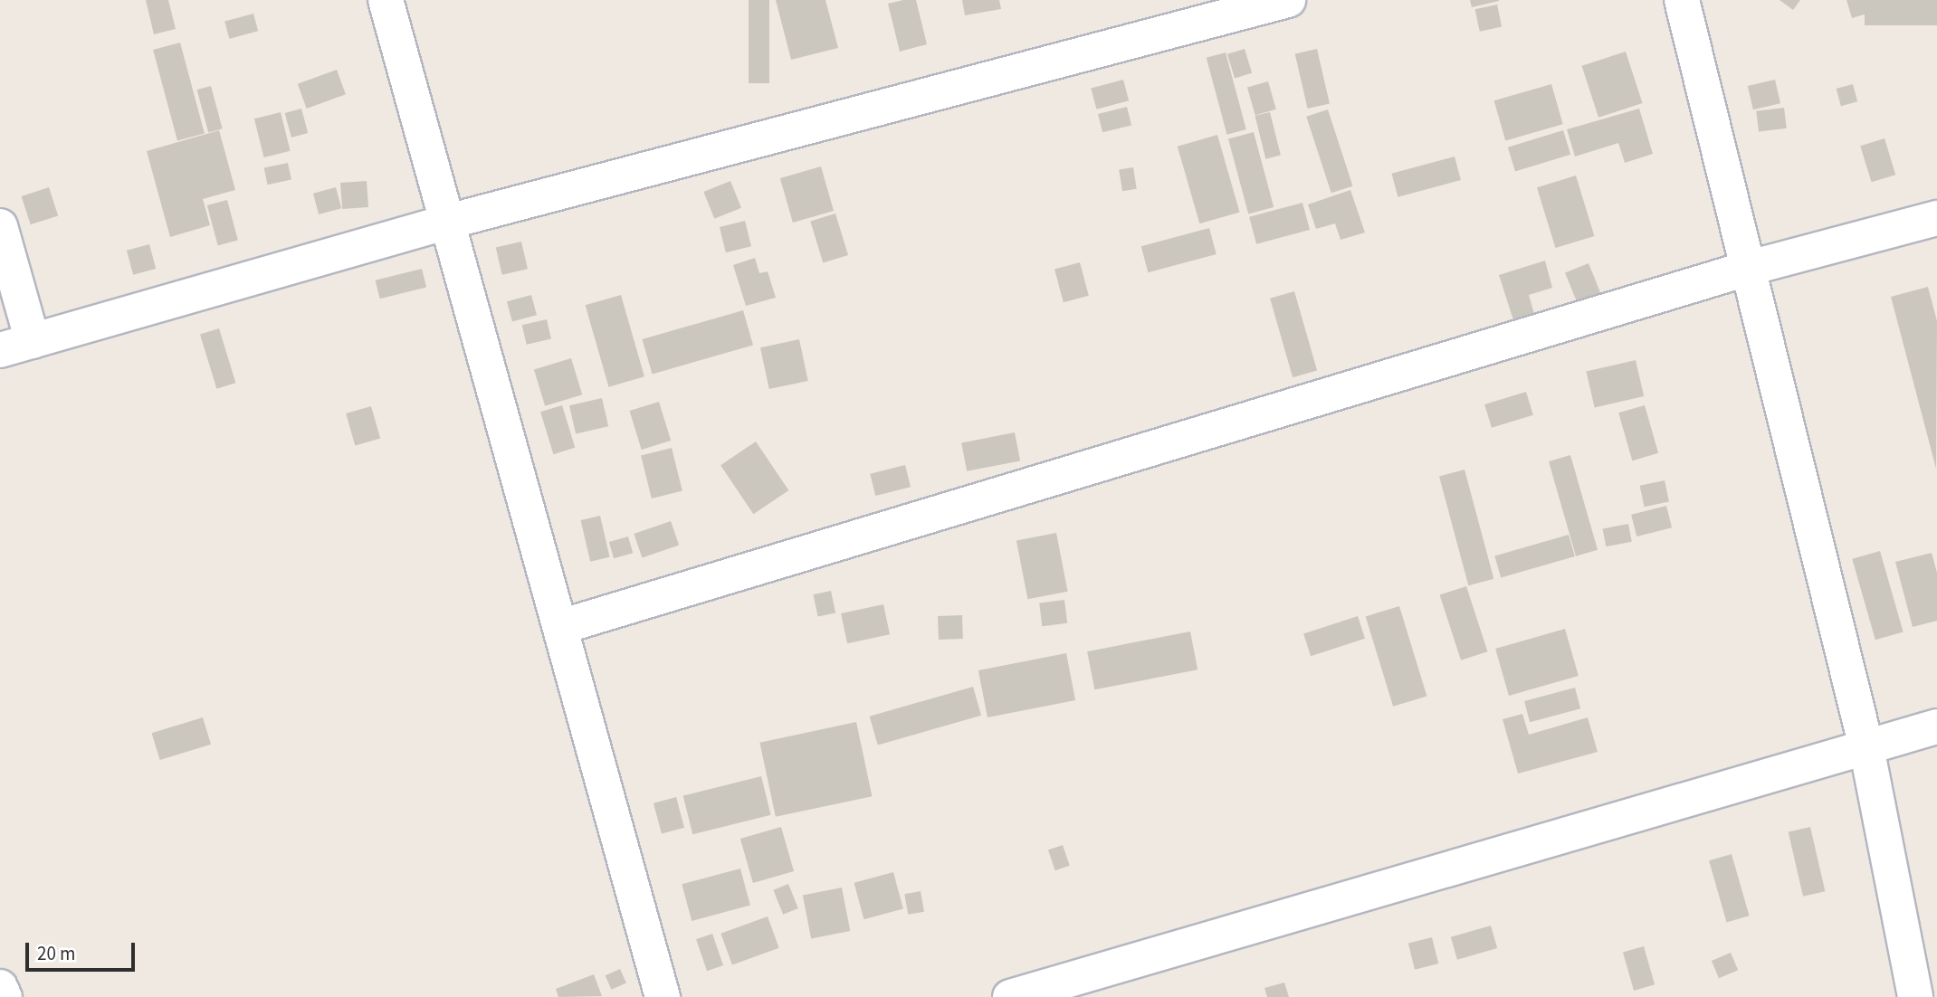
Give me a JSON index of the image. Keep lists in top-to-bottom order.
{
  "scale_bar": "20 m"
}
